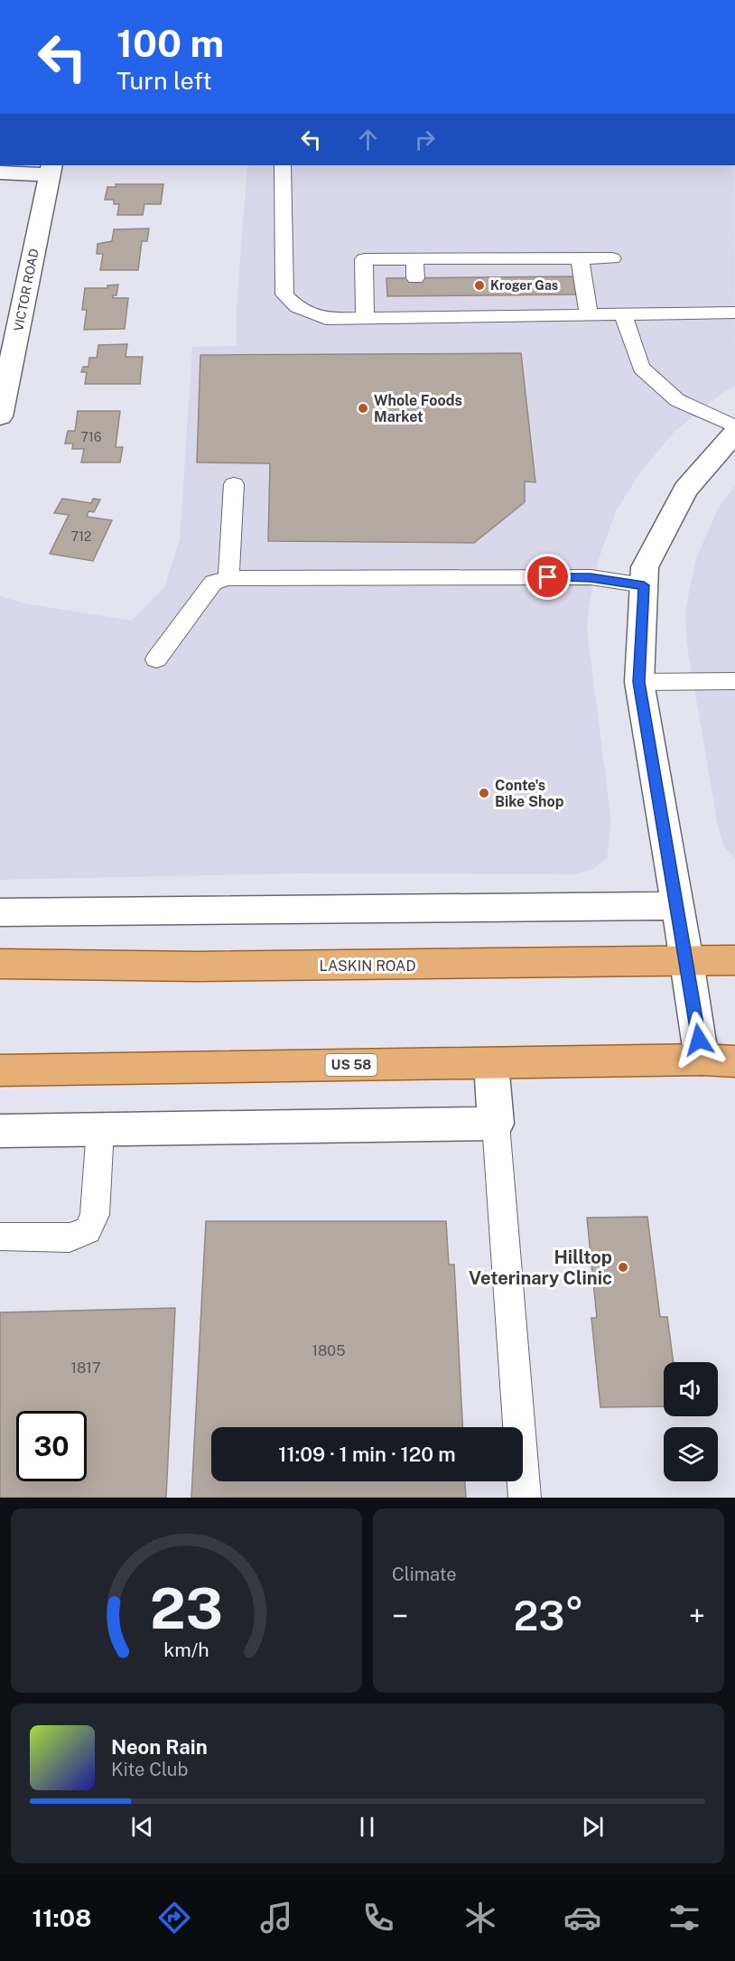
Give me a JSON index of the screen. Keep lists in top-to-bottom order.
{
  "streets": {
    "main road": ["LASKIN ROAD", "US 58"],
    "street": ["VICTOR ROAD"]
  },
  "places": [
    "Kroger Gas",
    "Whole Foods Market",
    "Conte's Bike Shop",
    "Hilltop Veterinary Clinic"
  ],
  "house_numbers": [
    "716",
    "712",
    "1805",
    "1817"
  ],
  "page": {
    "turn": ["100 m", "Turn left"],
    "limit": "30",
    "trip": "11:09 · 1 min · 120 m",
    "tile": "Climate",
    "heat": ["−", "23°", "+"],
    "song": ["Neon Rain", "Kite Club"],
    "tabs": "11:08",
    "gauge": ["23", "km/h"]
  }
}
